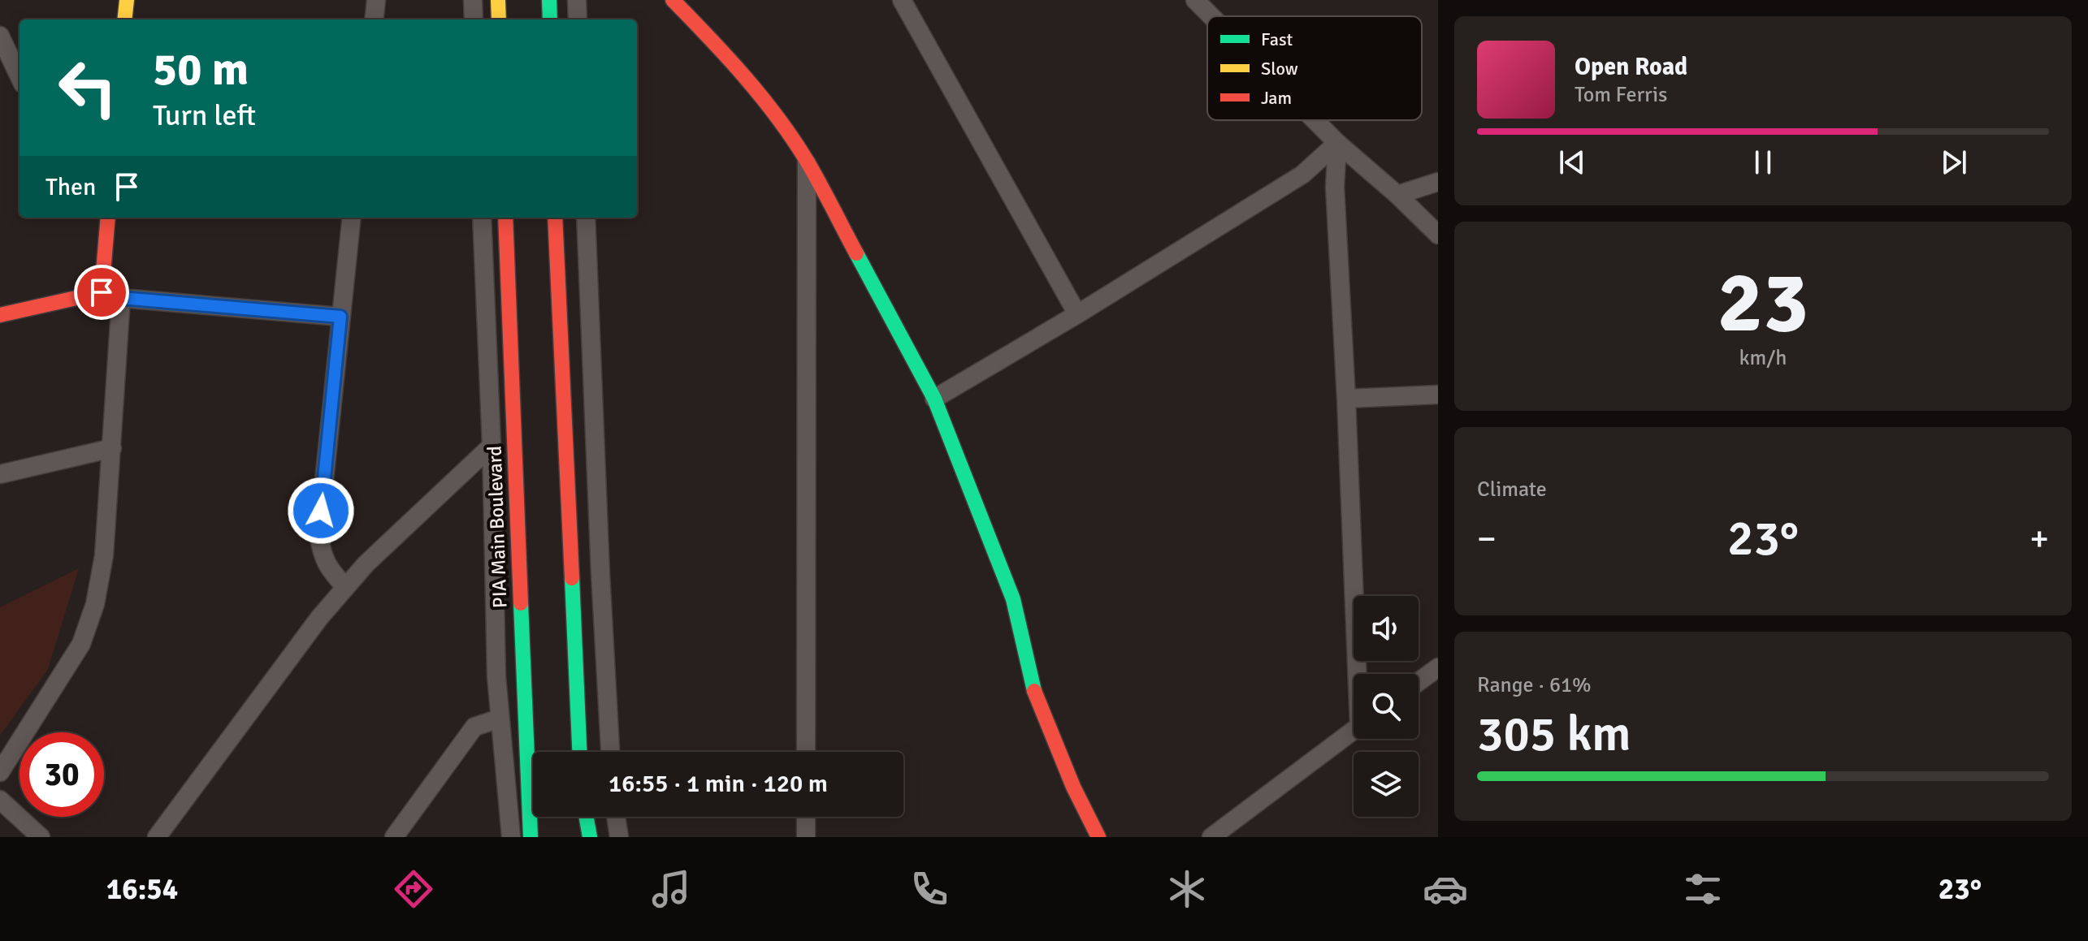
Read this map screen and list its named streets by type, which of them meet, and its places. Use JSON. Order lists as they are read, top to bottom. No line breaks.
{"streets":{"main road":["PIA Main Boulevard"]},"legend":["Fast","Slow","Jam"],"page":{"turn":["50 m","Turn left"],"song":["Open Road","Tom Ferris"],"then":"Then","tile":[["23","km/h"],"Climate",["Range · 61%","305 km"]],"heat":["−","23°","+"],"limit":"30","trip":"16:55 · 1 min · 120 m","tabs":["16:54","23°"]}}
